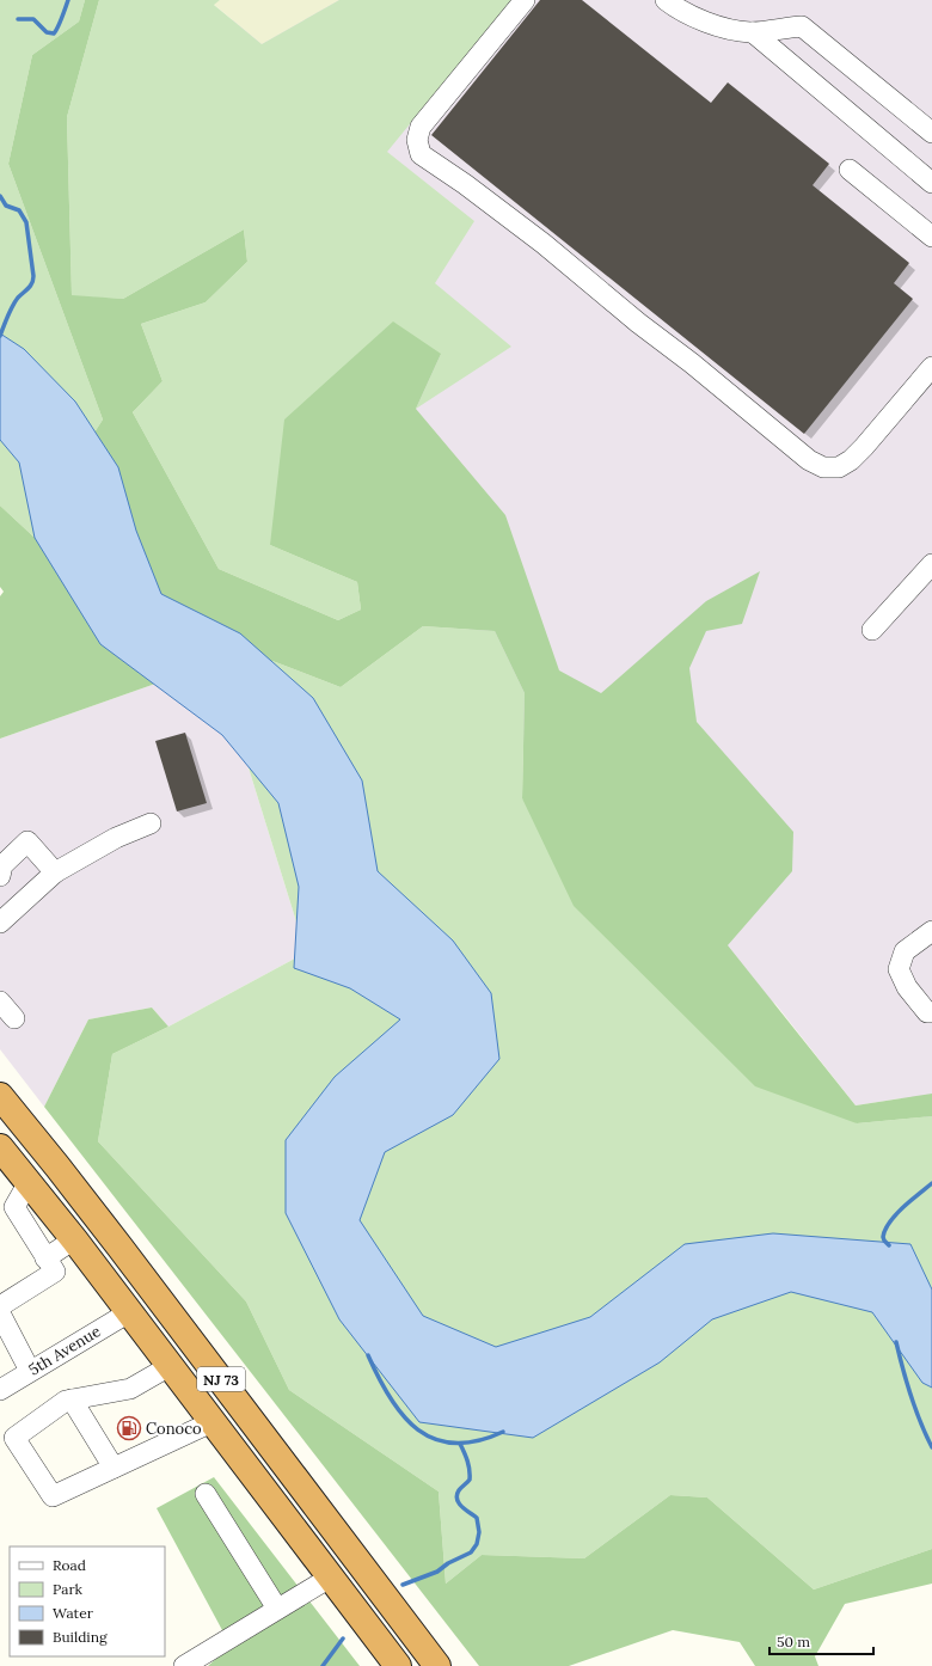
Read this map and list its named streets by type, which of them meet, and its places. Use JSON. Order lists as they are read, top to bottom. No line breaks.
{"streets":{"highway":["NJ 73"],"street":["5th Avenue"]},"crossings":[["5th Avenue","NJ 73"]],"places":{"fuel station":["Conoco"]},"legend":["Road","Park","Water","Building"],"scale_bar":"50 m"}
